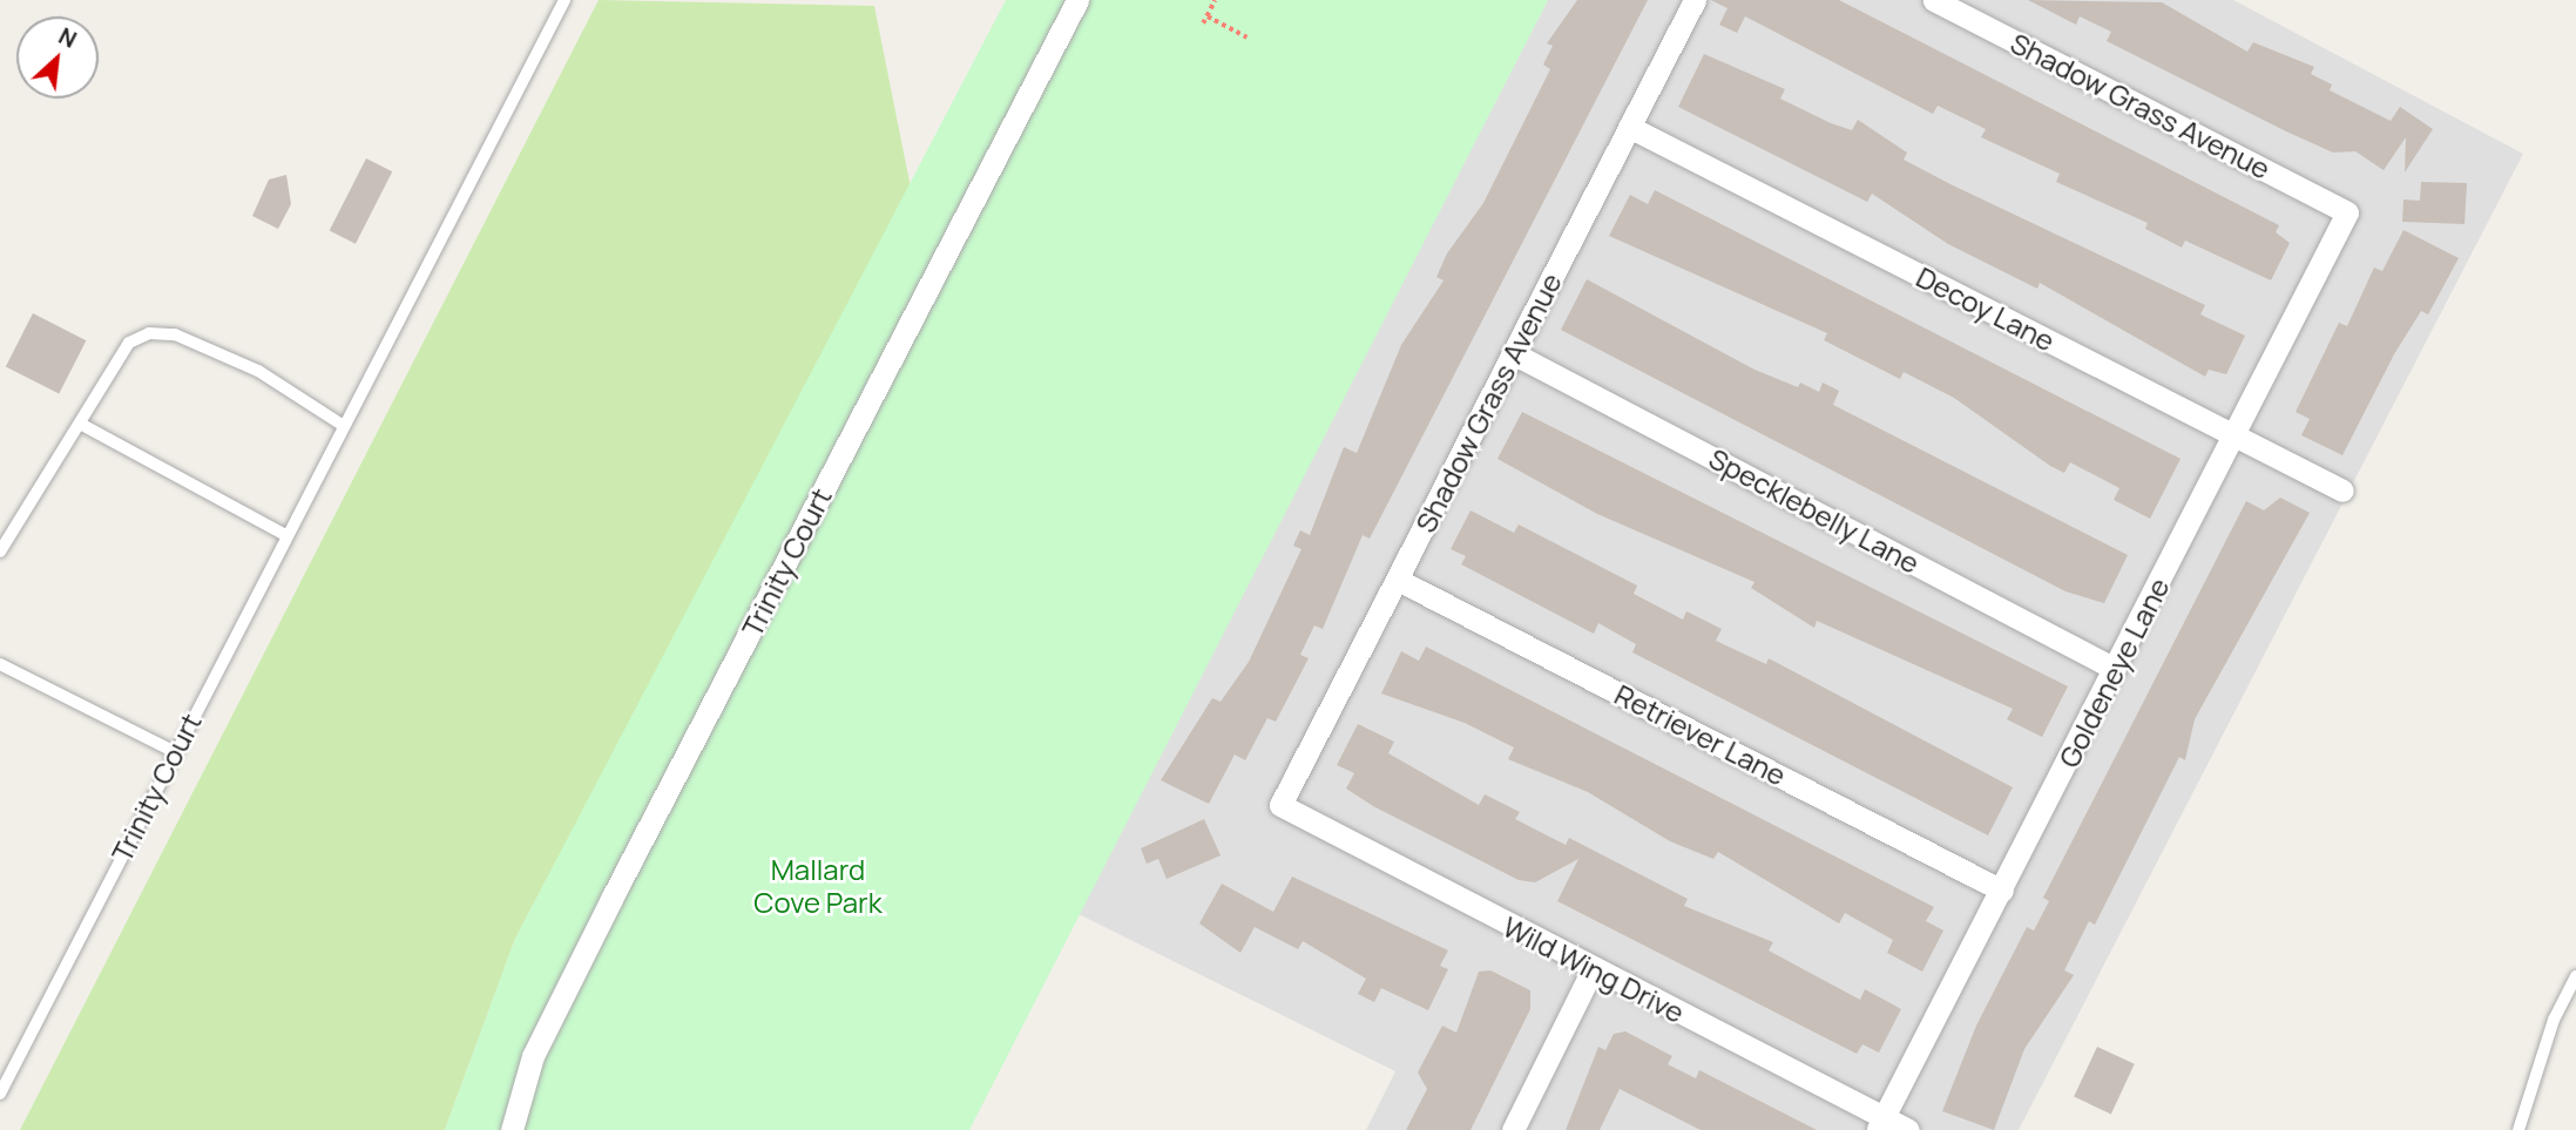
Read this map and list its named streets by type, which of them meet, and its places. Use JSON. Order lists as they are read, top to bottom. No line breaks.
{"streets":{"street":["Shadow Grass Avenue","Decoy Lane","Specklebelly Lane","Trinity Court","Goldeneye Lane","Retriever Lane","Wild Wing Drive"]},"crossings":[["Shadow Grass Avenue","Decoy Lane"],["Shadow Grass Avenue","Specklebelly Lane"],["Shadow Grass Avenue","Goldeneye Lane"],["Shadow Grass Avenue","Retriever Lane"],["Shadow Grass Avenue","Wild Wing Drive"],["Decoy Lane","Goldeneye Lane"],["Specklebelly Lane","Goldeneye Lane"],["Goldeneye Lane","Retriever Lane"],["Goldeneye Lane","Wild Wing Drive"]],"parks":["Mallard Cove Park"],"north":"top right"}
